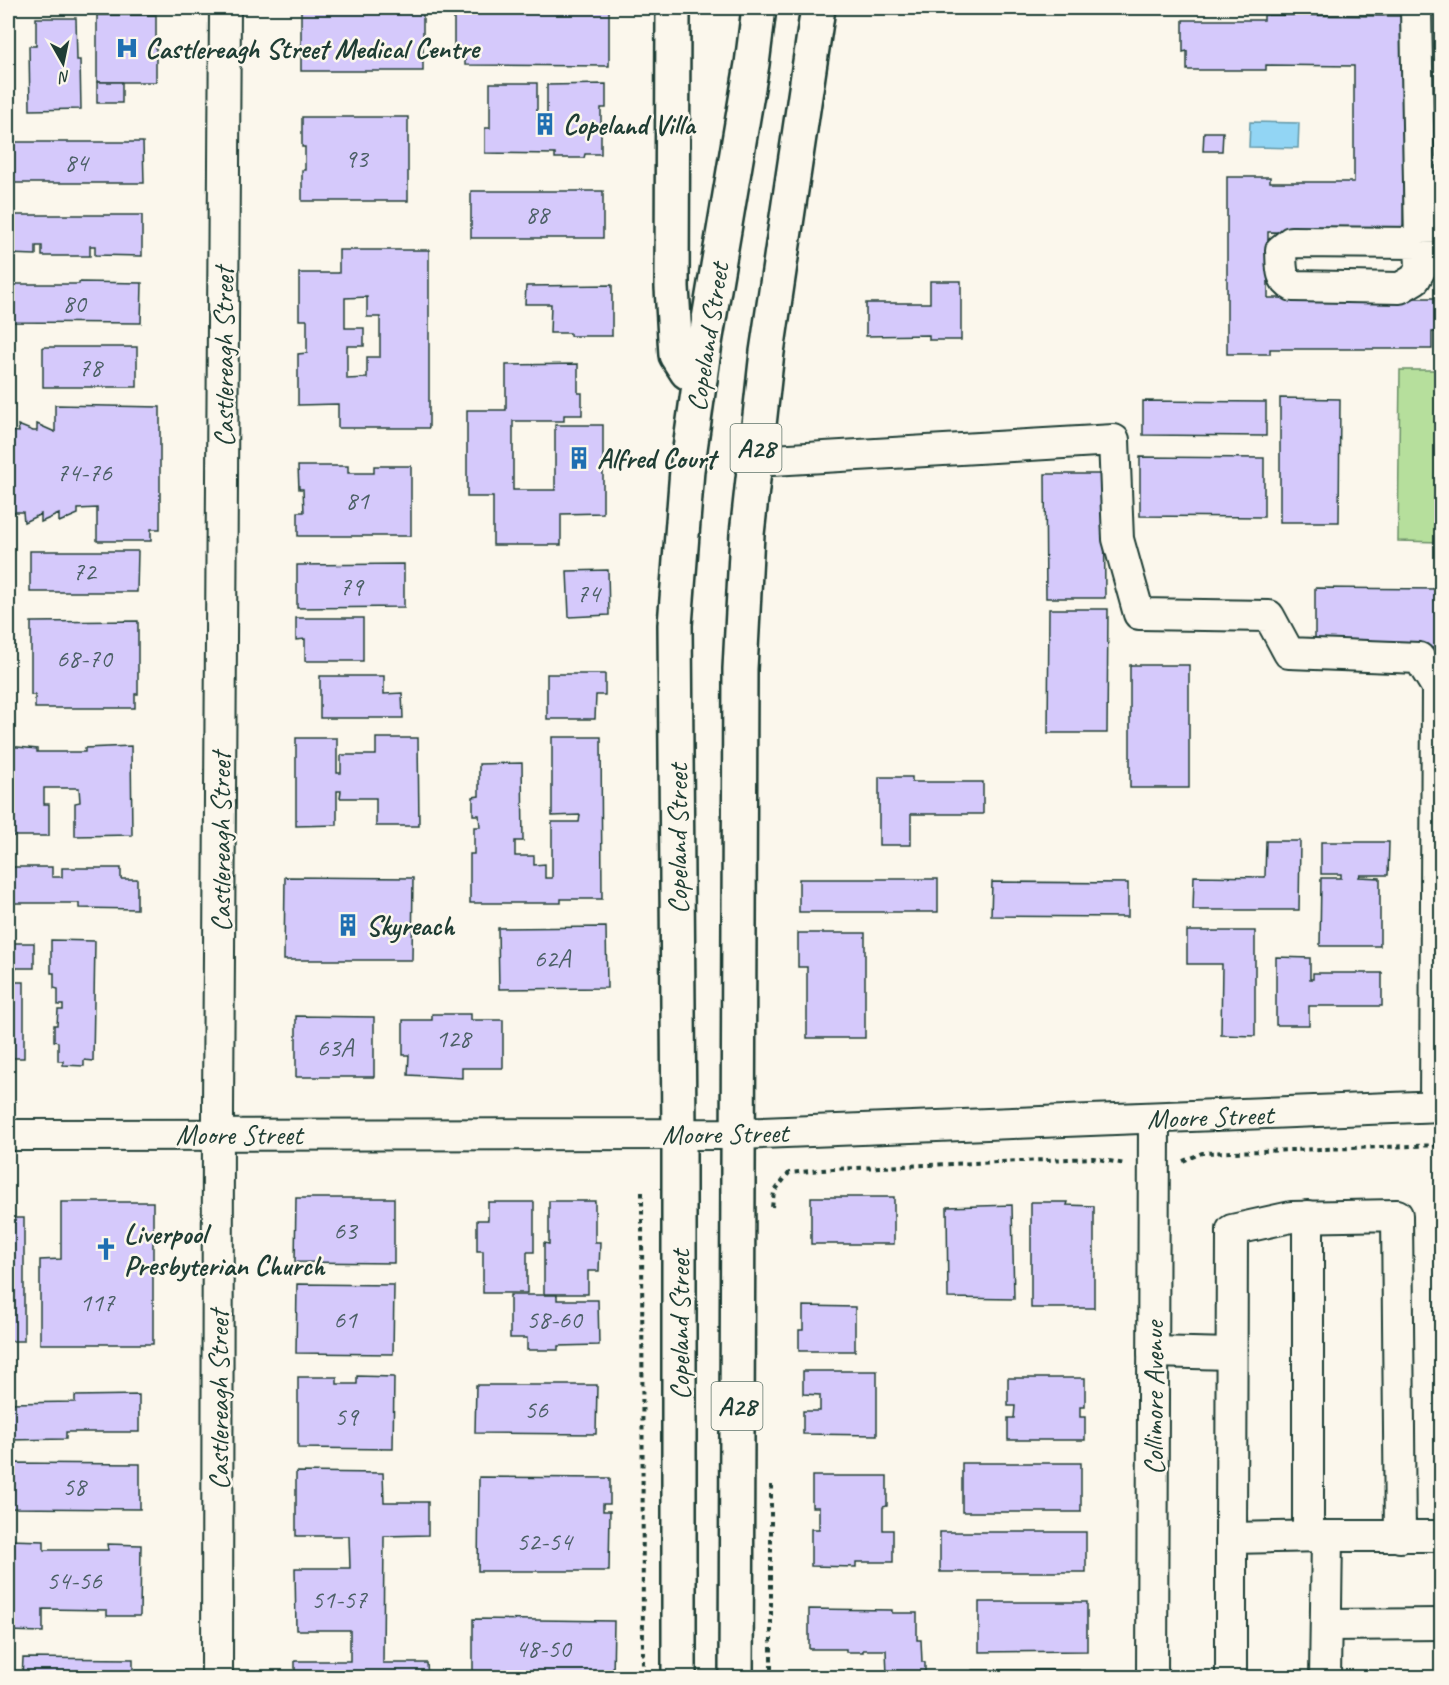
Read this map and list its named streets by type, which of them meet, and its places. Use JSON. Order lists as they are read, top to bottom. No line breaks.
{"streets":{"highway":["Copeland Street","A28"],"street":["Castlereagh Street","Moore Street","Collimore Avenue"]},"crossings":[["Copeland Street","Moore Street"],["Castlereagh Street","Moore Street"],["Moore Street","Collimore Avenue"]],"places":{"hospital":["Castlereagh Street Medical Centre"],"building":["Copeland Villa","Alfred Court","Skyreach"],"church":["Liverpool Presbyterian Church"]},"house_numbers":["93","84","88","80","78","74-76","81","72","79","74","68-70","62A","128","63A","63","117","61","58-60","56","59","58","52-54","54-56","51-57","48-50"],"north":"bottom"}
